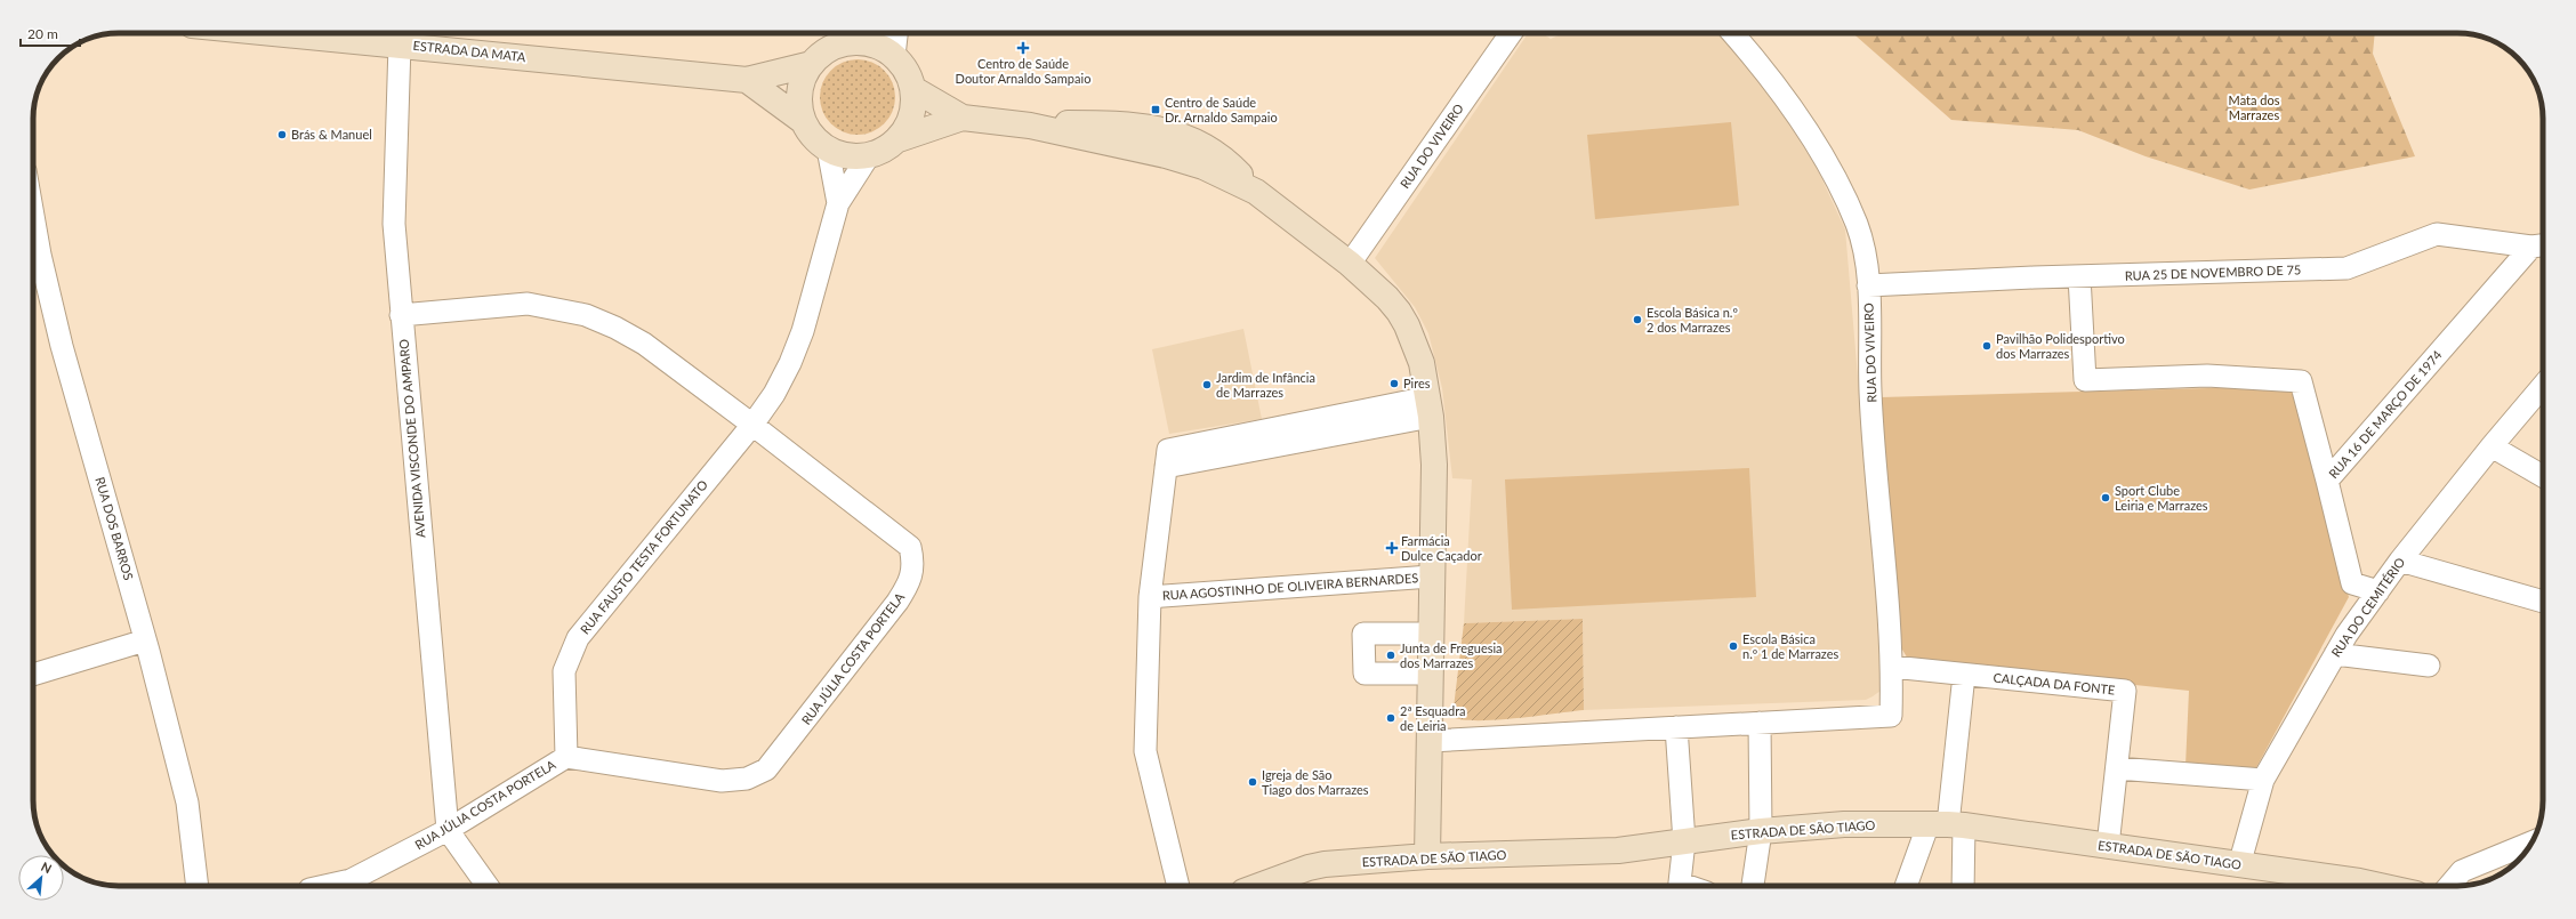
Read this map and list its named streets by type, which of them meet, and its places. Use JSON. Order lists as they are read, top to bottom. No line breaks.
{"streets":{"main road":["ESTRADA DA MATA","ESTRADA DE SÃO TIAGO"],"street":["RUA DO VIVEIRO","RUA 25 DE NOVEMBRO DE 75","RUA 16 DE MARÇO DE 1974","AVENIDA VISCONDE DO AMPARO","RUA DOS BARROS","RUA FAUSTO TESTA FORTUNATO","RUA AGOSTINHO DE OLIVEIRA BERNARDES","RUA DO CEMITÉRIO","RUA JÚLIA COSTA PORTELA","CALÇADA DA FONTE"]},"crossings":[["ESTRADA DA MATA","AVENIDA VISCONDE DO AMPARO"],["RUA DO VIVEIRO","RUA 25 DE NOVEMBRO DE 75"],["RUA 25 DE NOVEMBRO DE 75","RUA 16 DE MARÇO DE 1974"],["RUA 16 DE MARÇO DE 1974","RUA DO CEMITÉRIO"],["AVENIDA VISCONDE DO AMPARO","RUA JÚLIA COSTA PORTELA"],["RUA FAUSTO TESTA FORTUNATO","RUA JÚLIA COSTA PORTELA"],["RUA DO CEMITÉRIO","ESTRADA DE SÃO TIAGO"],["CALÇADA DA FONTE","ESTRADA DE SÃO TIAGO"]],"parks":["Mata dos Marrazes"],"places":{"health":["Centro de Saúde Doutor Arnaldo Sampaio","Farmácia Dulce Caçador"],"transit":["Centro de Saúde Dr. Arnaldo Sampaio"],"other":["Brás & Manuel","Escola Básica n.º 2 dos Marrazes","Pavilhão Polidesportivo dos Marrazes","Pires","Jardim de Infância de Marrazes","Sport Clube Leiria e Marrazes","Escola Básica n.º 1 de Marrazes","Junta de Freguesia dos Marrazes","2ª Esquadra de Leiria","Igreja de São Tiago dos Marrazes"]},"scale_bar":"20 m","north":"top right"}
